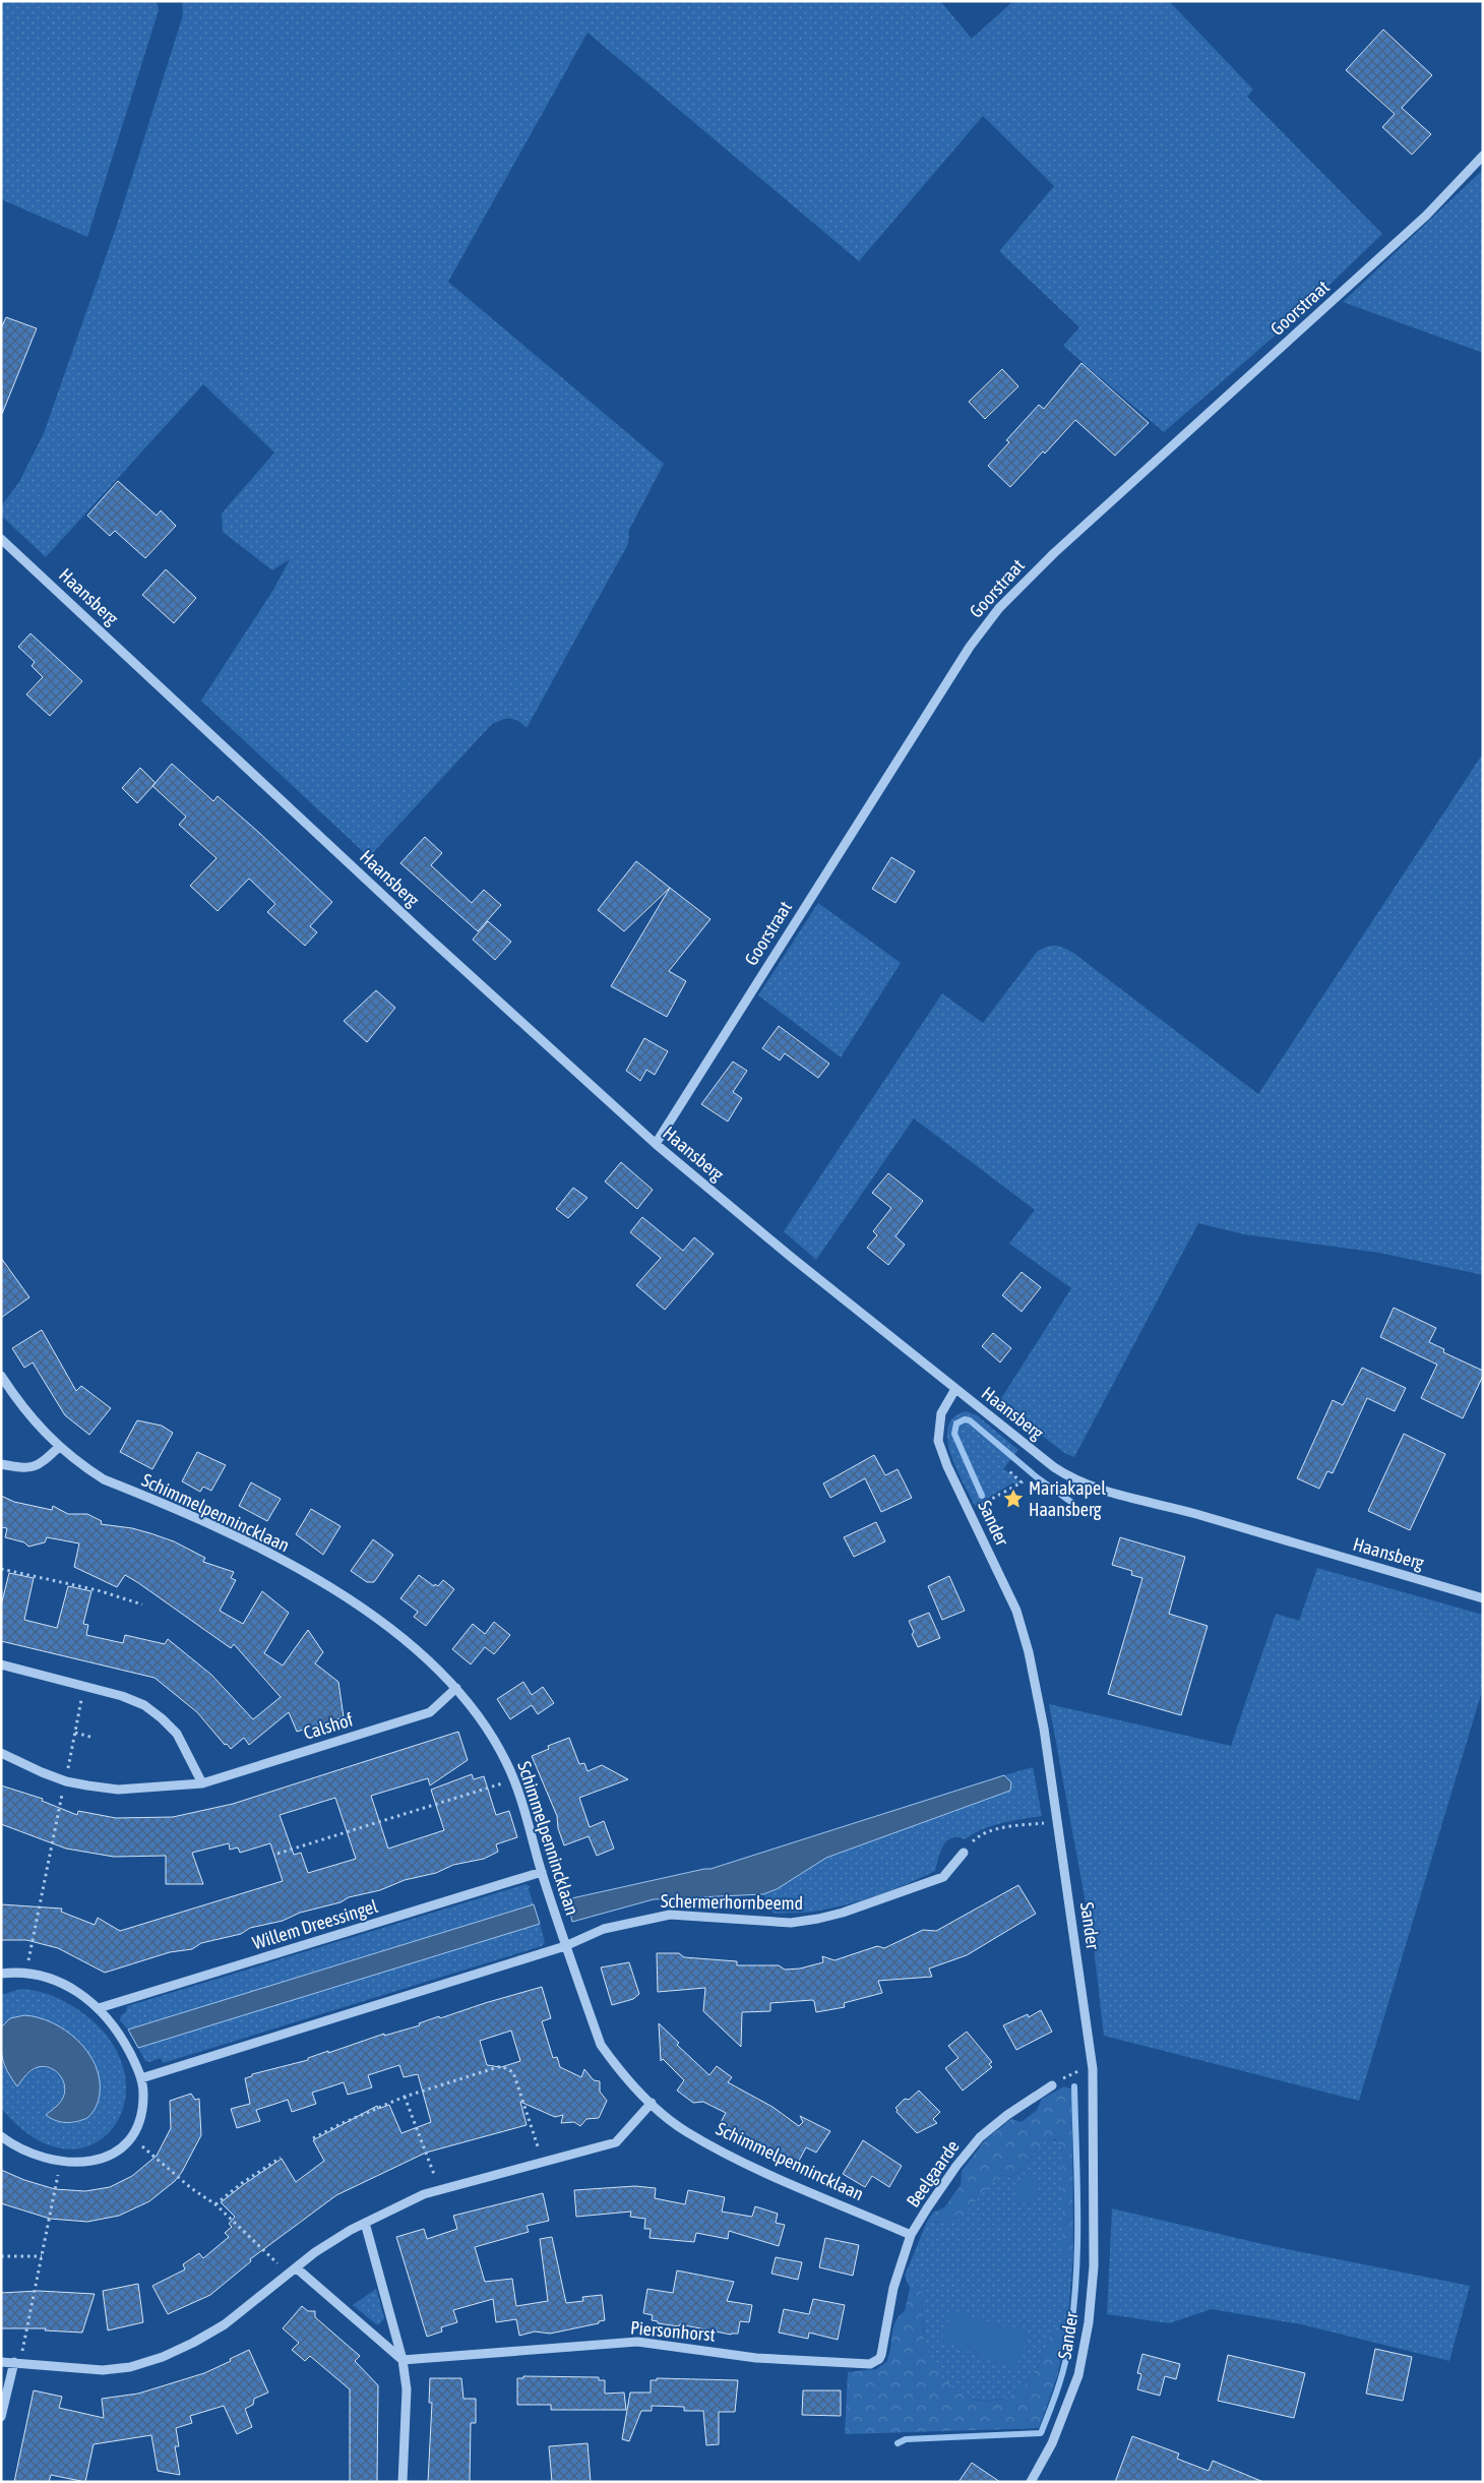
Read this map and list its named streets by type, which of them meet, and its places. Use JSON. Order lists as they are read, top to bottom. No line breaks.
{"streets":{"street":["Goorstraat","Haansberg","Schimmelpennincklaan","Sander","Calshof","Schermerhornbeemd","Willem Dreessingel","Beelgaarde","Piersonhorst"]},"crossings":[["Goorstraat","Haansberg"],["Haansberg","Sander"],["Schimmelpennincklaan","Calshof"],["Schimmelpennincklaan","Schermerhornbeemd"],["Schimmelpennincklaan","Willem Dreessingel"],["Schimmelpennincklaan","Beelgaarde"],["Beelgaarde","Piersonhorst"]],"places":{"place":["Mariakapel Haansberg"]}}
